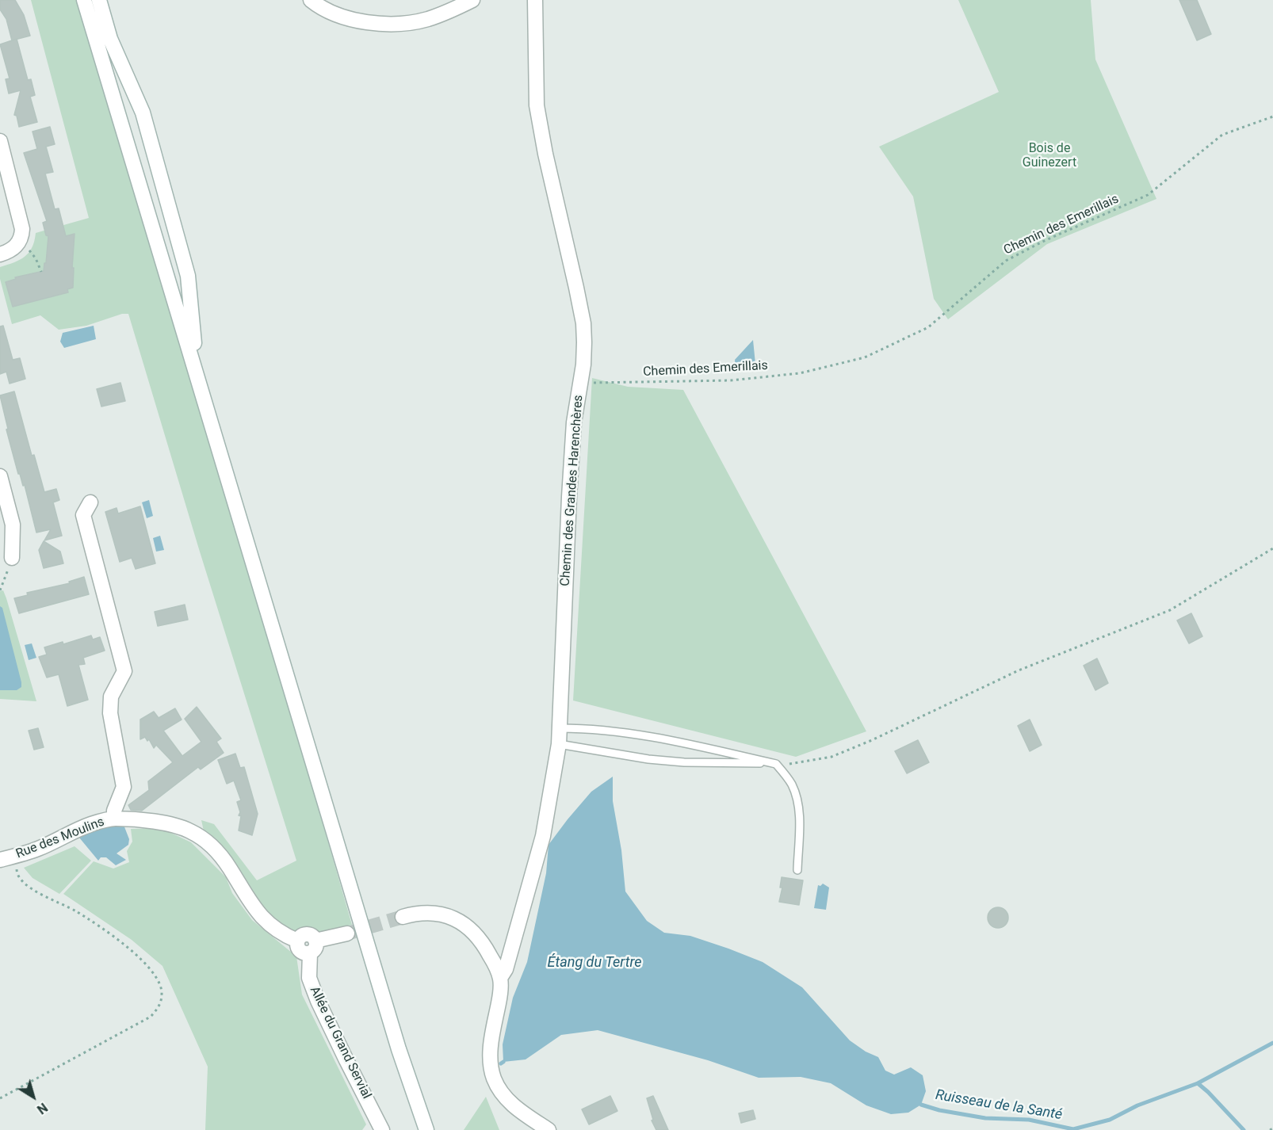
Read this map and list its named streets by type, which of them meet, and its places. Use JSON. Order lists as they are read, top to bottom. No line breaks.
{"streets":{"street":["Chemin des Grandes Harenchères","Rue des Moulins","Allée du Grand Servial"],"path":["Chemin des Emerillais"]},"crossings":[["Chemin des Emerillais","Chemin des Grandes Harenchères"],["Rue des Moulins","Allée du Grand Servial"]],"water":["Étang du Tertre","Ruisseau de la Santé"],"parks":["Bois de Guinezert"],"north":"bottom right"}
